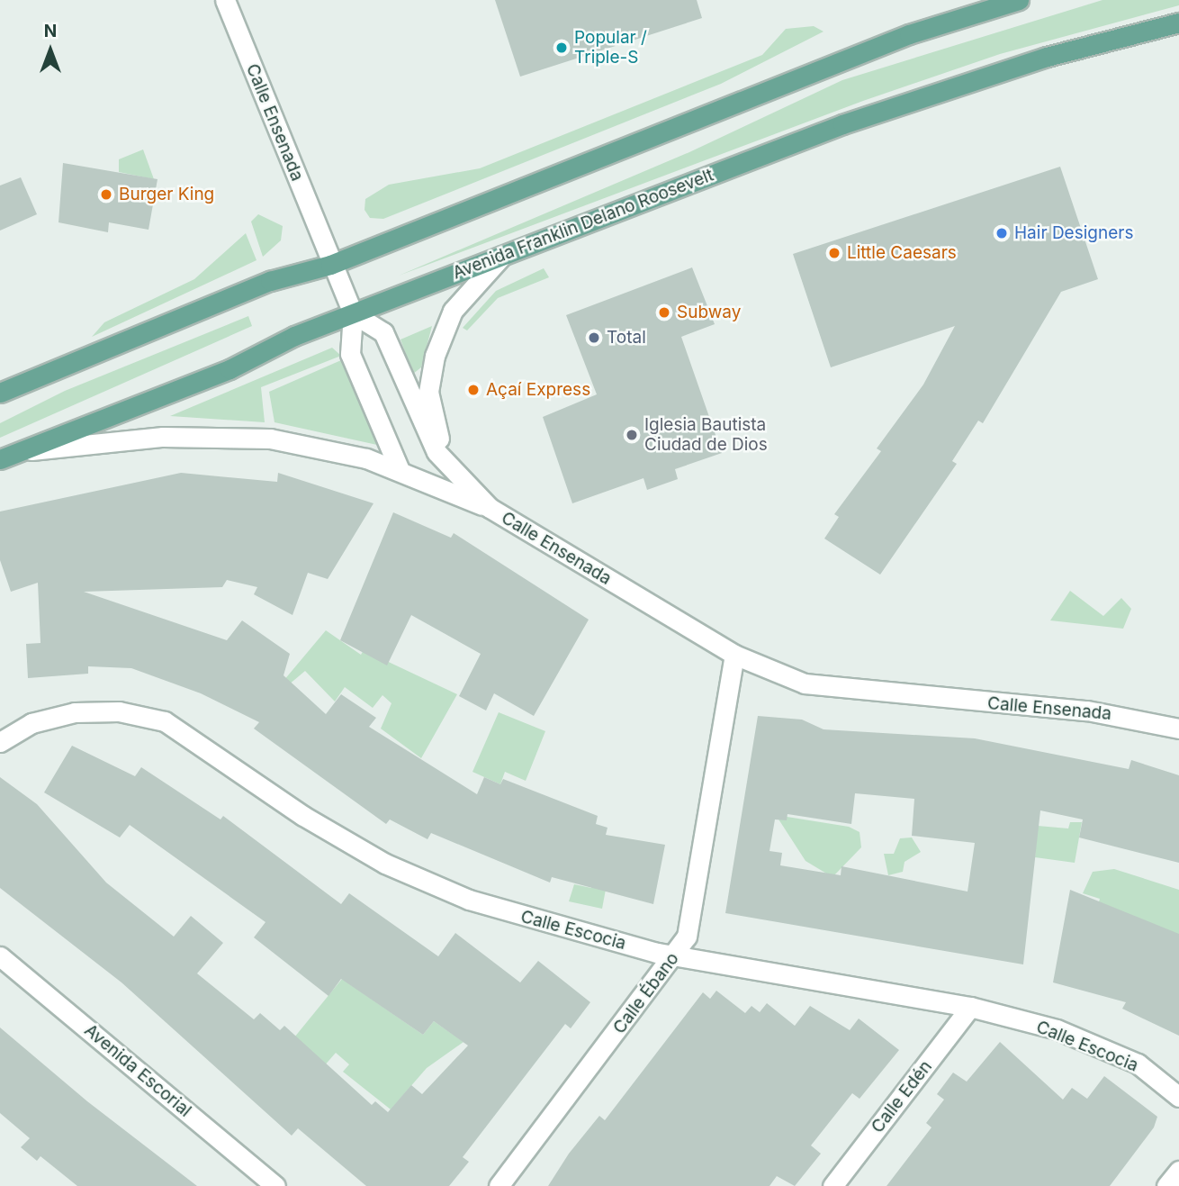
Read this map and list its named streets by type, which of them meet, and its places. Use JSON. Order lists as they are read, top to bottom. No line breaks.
{"streets":{"main road":["Avenida Franklin Delano Roosevelt"],"street":["Calle Ensenada","Calle Escocia","Calle Ébano","Avenida Escorial","Calle Edén"]},"crossings":[["Calle Ensenada","Avenida Franklin Delano Roosevelt"],["Calle Ensenada","Calle Ébano"],["Calle Escocia","Calle Ébano"],["Calle Escocia","Calle Edén"]],"places":["Popular / Triple-S","Burger King","Hair Designers","Little Caesars","Subway","Total","Açaí Express","Iglesia Bautista Ciudad de Dios"],"north":"top"}
